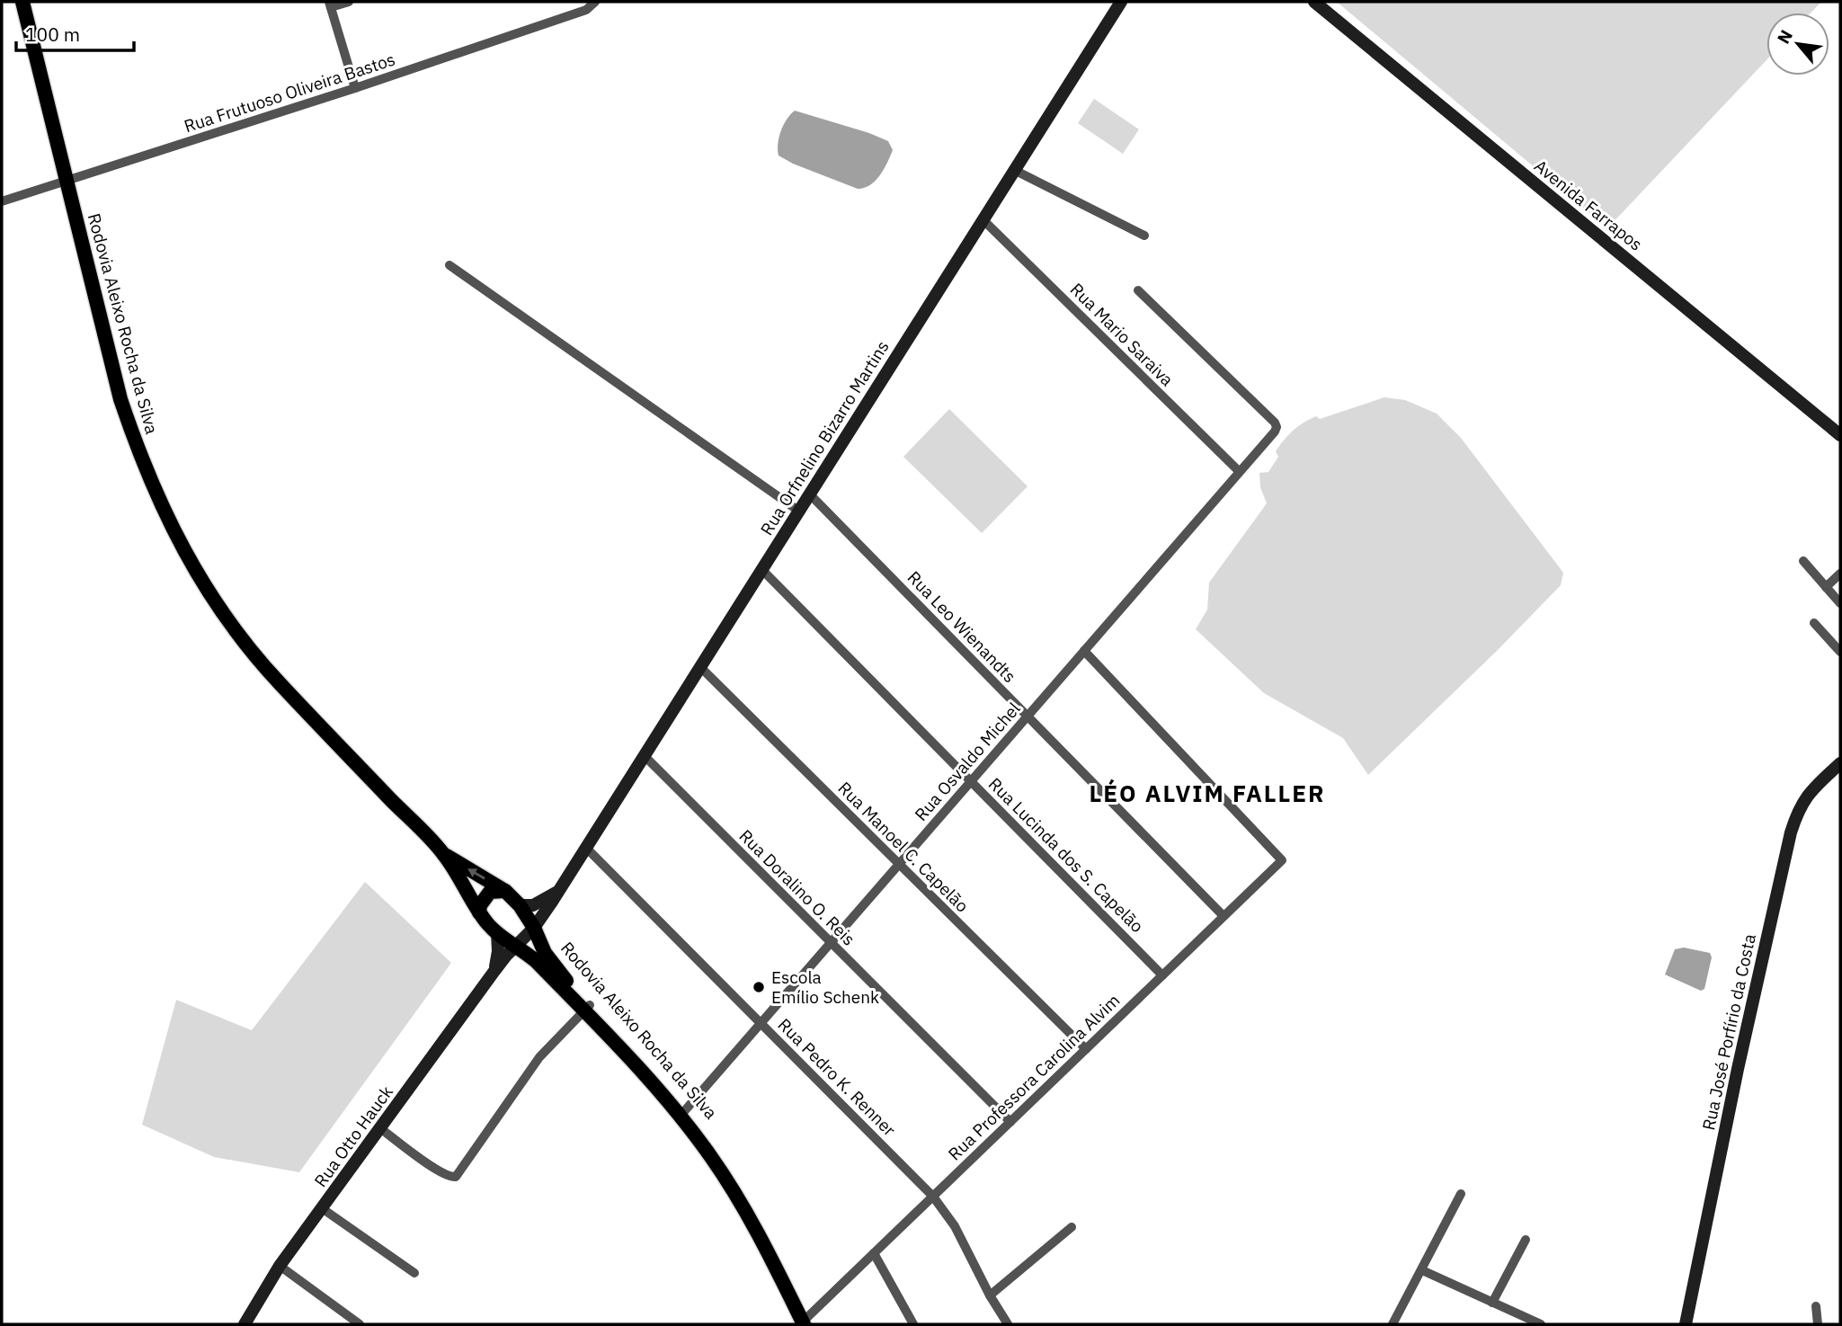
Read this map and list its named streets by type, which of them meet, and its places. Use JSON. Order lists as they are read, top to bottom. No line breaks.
{"streets":{"main road":["Rodovia Aleixo Rocha da Silva"],"street":["Rua Frutuoso Oliveira Bastos","Avenida Farrapos","Rua Mario Saraiva","Rua Orfnelino Bizarro Martins","Rua Leo Wienandts","Rua Osvaldo Michel","Rua Manoel C. Capelão","Rua Lucinda dos S. Capelão","Rua Doralino O. Reis","Rua José Porfírio da Costa","Rua Pedro K. Renner","Rua Professora Carolina Alvim","Rua Otto Hauck"]},"crossings":[["Rua Frutuoso Oliveira Bastos","Rodovia Aleixo Rocha da Silva"],["Rodovia Aleixo Rocha da Silva","Rua Orfnelino Bizarro Martins"],["Rodovia Aleixo Rocha da Silva","Rua Osvaldo Michel"],["Rodovia Aleixo Rocha da Silva","Rua Professora Carolina Alvim"],["Rua Mario Saraiva","Rua Orfnelino Bizarro Martins"],["Rua Mario Saraiva","Rua Osvaldo Michel"],["Rua Orfnelino Bizarro Martins","Rua Leo Wienandts"],["Rua Orfnelino Bizarro Martins","Rua Manoel C. Capelão"],["Rua Orfnelino Bizarro Martins","Rua Lucinda dos S. Capelão"],["Rua Orfnelino Bizarro Martins","Rua Doralino O. Reis"],["Rua Orfnelino Bizarro Martins","Rua Pedro K. Renner"],["Rua Orfnelino Bizarro Martins","Rua Otto Hauck"],["Rua Leo Wienandts","Rua Osvaldo Michel"],["Rua Leo Wienandts","Rua Professora Carolina Alvim"],["Rua Osvaldo Michel","Rua Manoel C. Capelão"],["Rua Osvaldo Michel","Rua Lucinda dos S. Capelão"],["Rua Osvaldo Michel","Rua Doralino O. Reis"],["Rua Osvaldo Michel","Rua Pedro K. Renner"],["Rua Osvaldo Michel","Rua Professora Carolina Alvim"],["Rua Manoel C. Capelão","Rua Professora Carolina Alvim"],["Rua Lucinda dos S. Capelão","Rua Professora Carolina Alvim"],["Rua Doralino O. Reis","Rua Professora Carolina Alvim"],["Rua Pedro K. Renner","Rua Professora Carolina Alvim"]],"districts":["LÉO ALVIM FALLER"],"places":["Escola Emílio Schenk"],"scale_bar":"100 m","north":"top left"}
